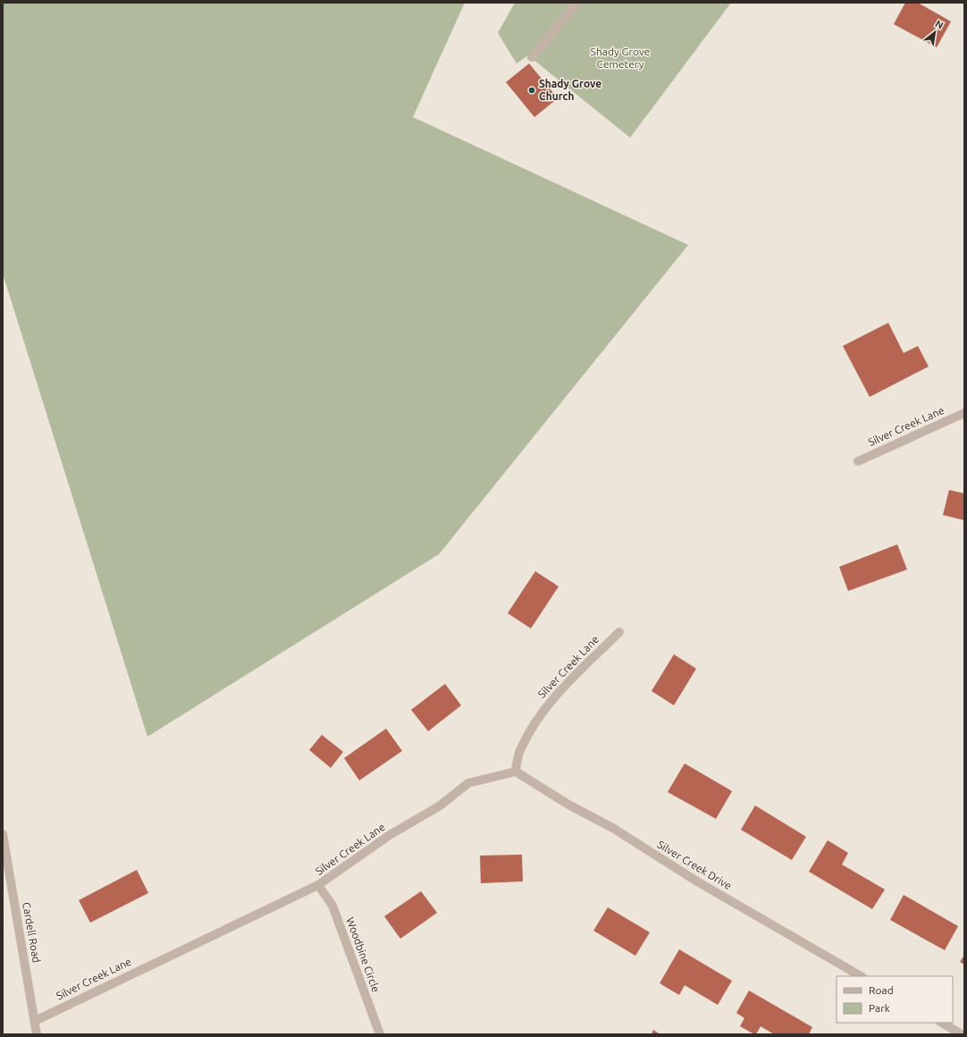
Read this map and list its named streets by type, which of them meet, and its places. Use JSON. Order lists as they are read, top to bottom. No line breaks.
{"streets":{"street":["Silver Creek Lane","Silver Creek Drive","Cardell Road","Woodbine Circle"]},"crossings":[["Silver Creek Lane","Silver Creek Drive"],["Silver Creek Lane","Cardell Road"],["Silver Creek Lane","Woodbine Circle"]],"parks":["Shady Grove Cemetery"],"places":["Shady Grove Church"],"legend":["Road","Park"],"north":"top right"}
